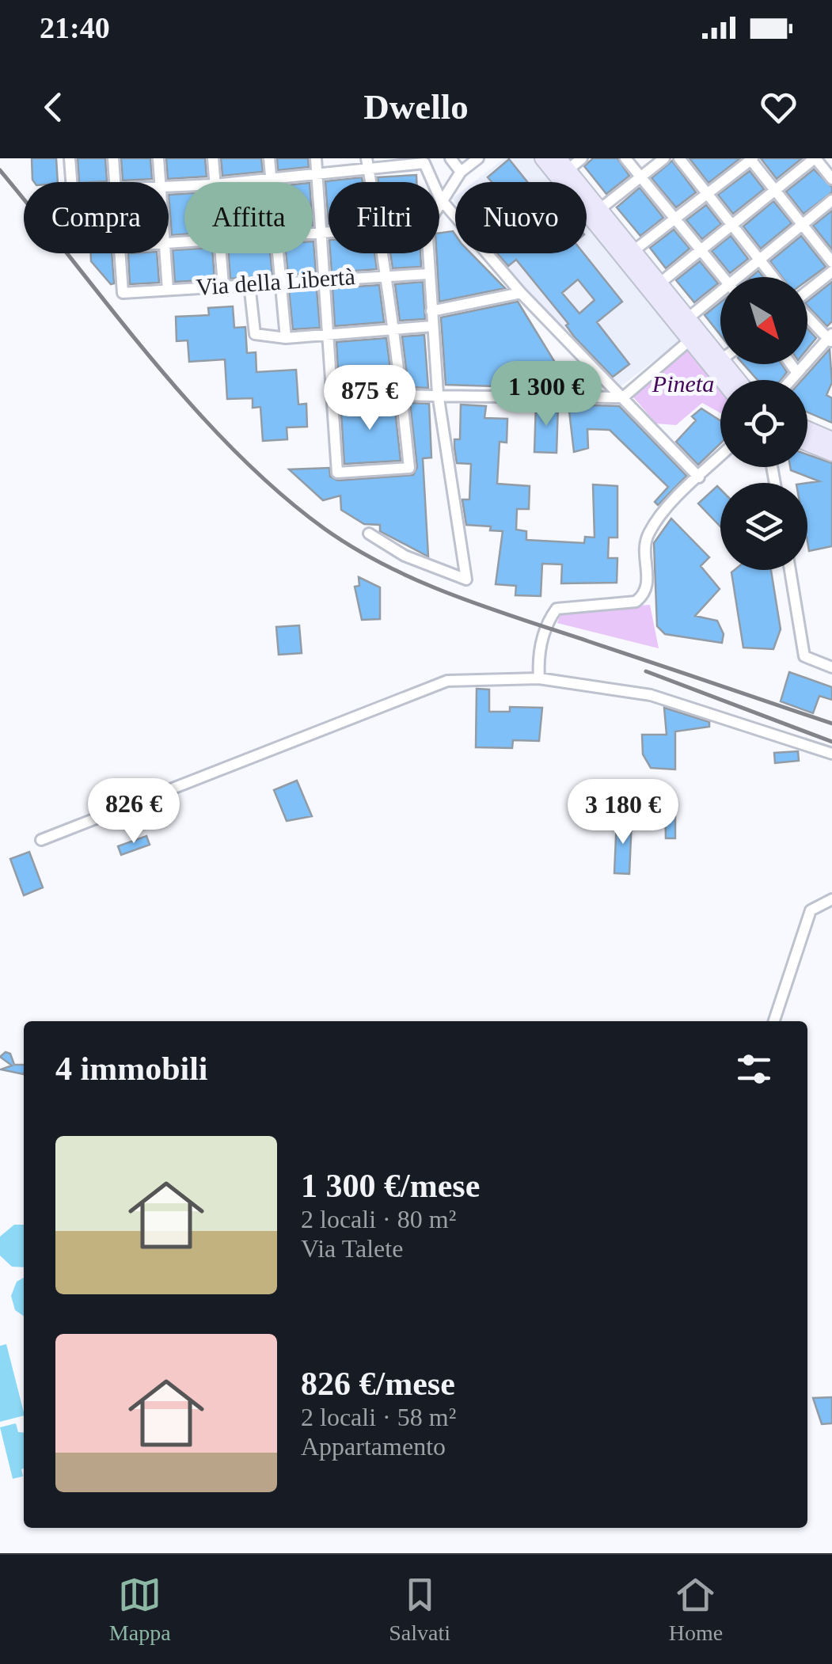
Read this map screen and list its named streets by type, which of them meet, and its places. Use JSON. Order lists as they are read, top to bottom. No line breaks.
{"streets":{"street":["Via della Libertà"]},"parks":["Pineta"],"north":"bottom right","page":{"status":"21:40","header":"Dwello","chip":["Compra","Affitta","Filtri","Nuovo"],"price":["1 300 €","875 €","826 €","3 180 €"],"heading":"4 immobili","list":[{"name":"1 300 €/mese","note":"2 locali · 80 m² · Via Talete"},{"name":"826 €/mese","note":"2 locali · 58 m² · Appartamento"}],"tabs":["Mappa","Salvati","Home"]}}
